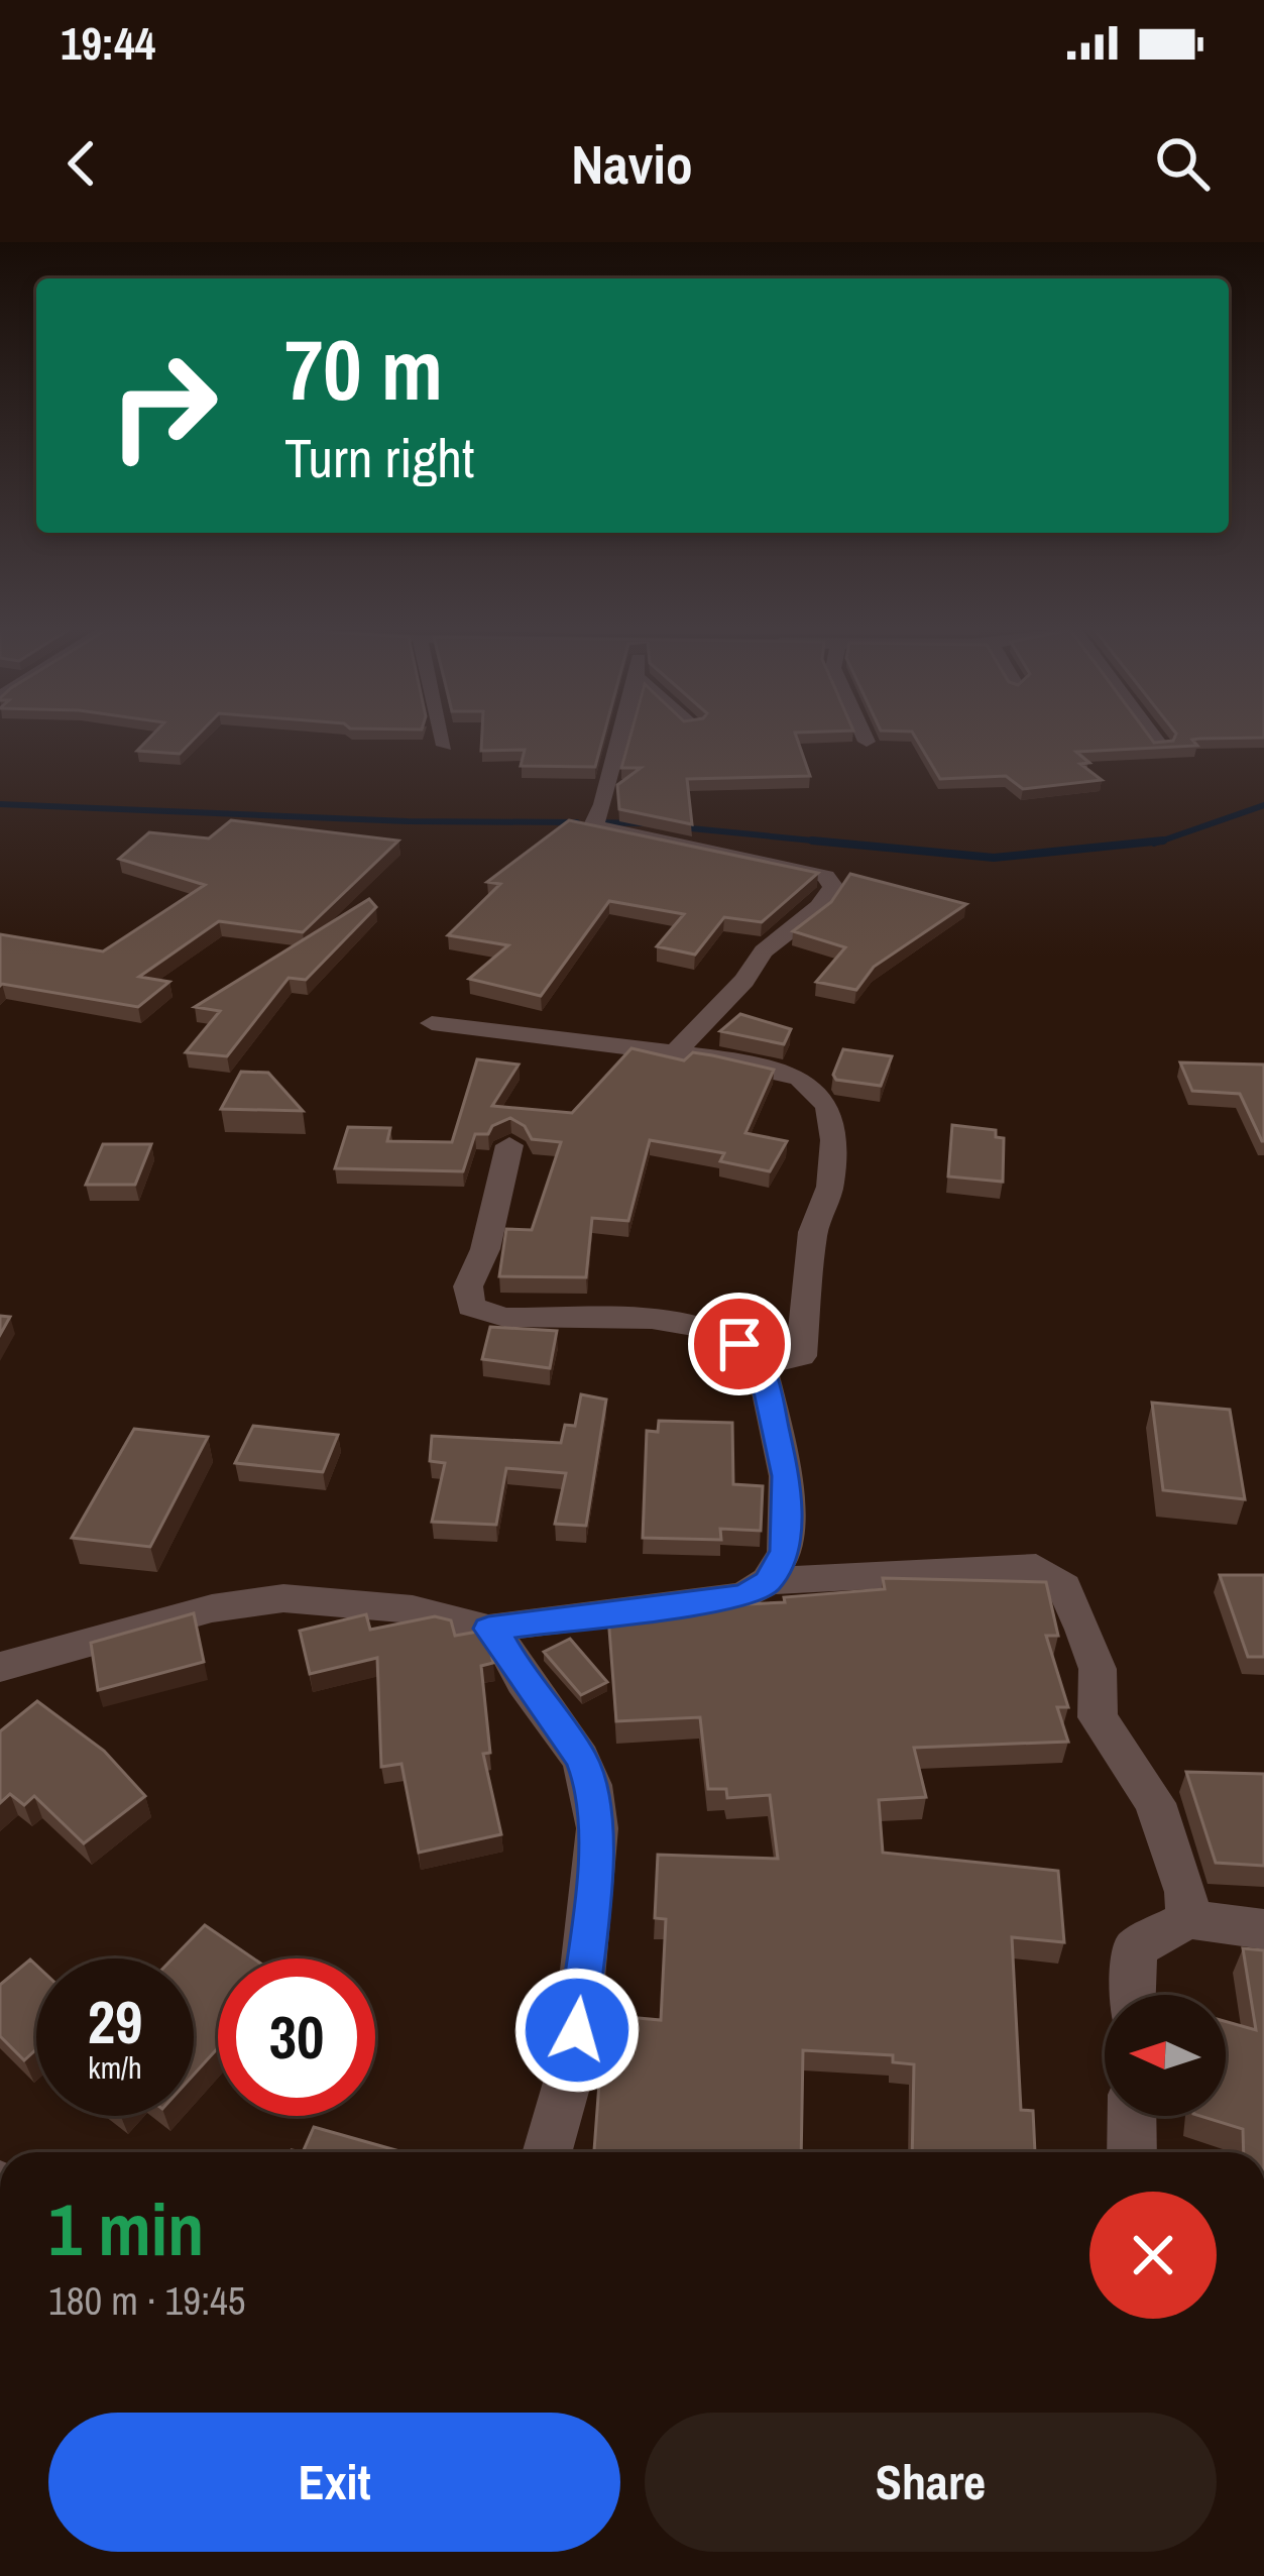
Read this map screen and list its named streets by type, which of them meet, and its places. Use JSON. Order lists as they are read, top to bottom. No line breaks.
{"north":"left","page":{"status":"19:44","header":"Navio","turn":["70 m","Turn right"],"speed":"29 km/h","limit":"30","heading":["1 min","180 m · 19:45"],"buttons":["Exit","Share"]}}
